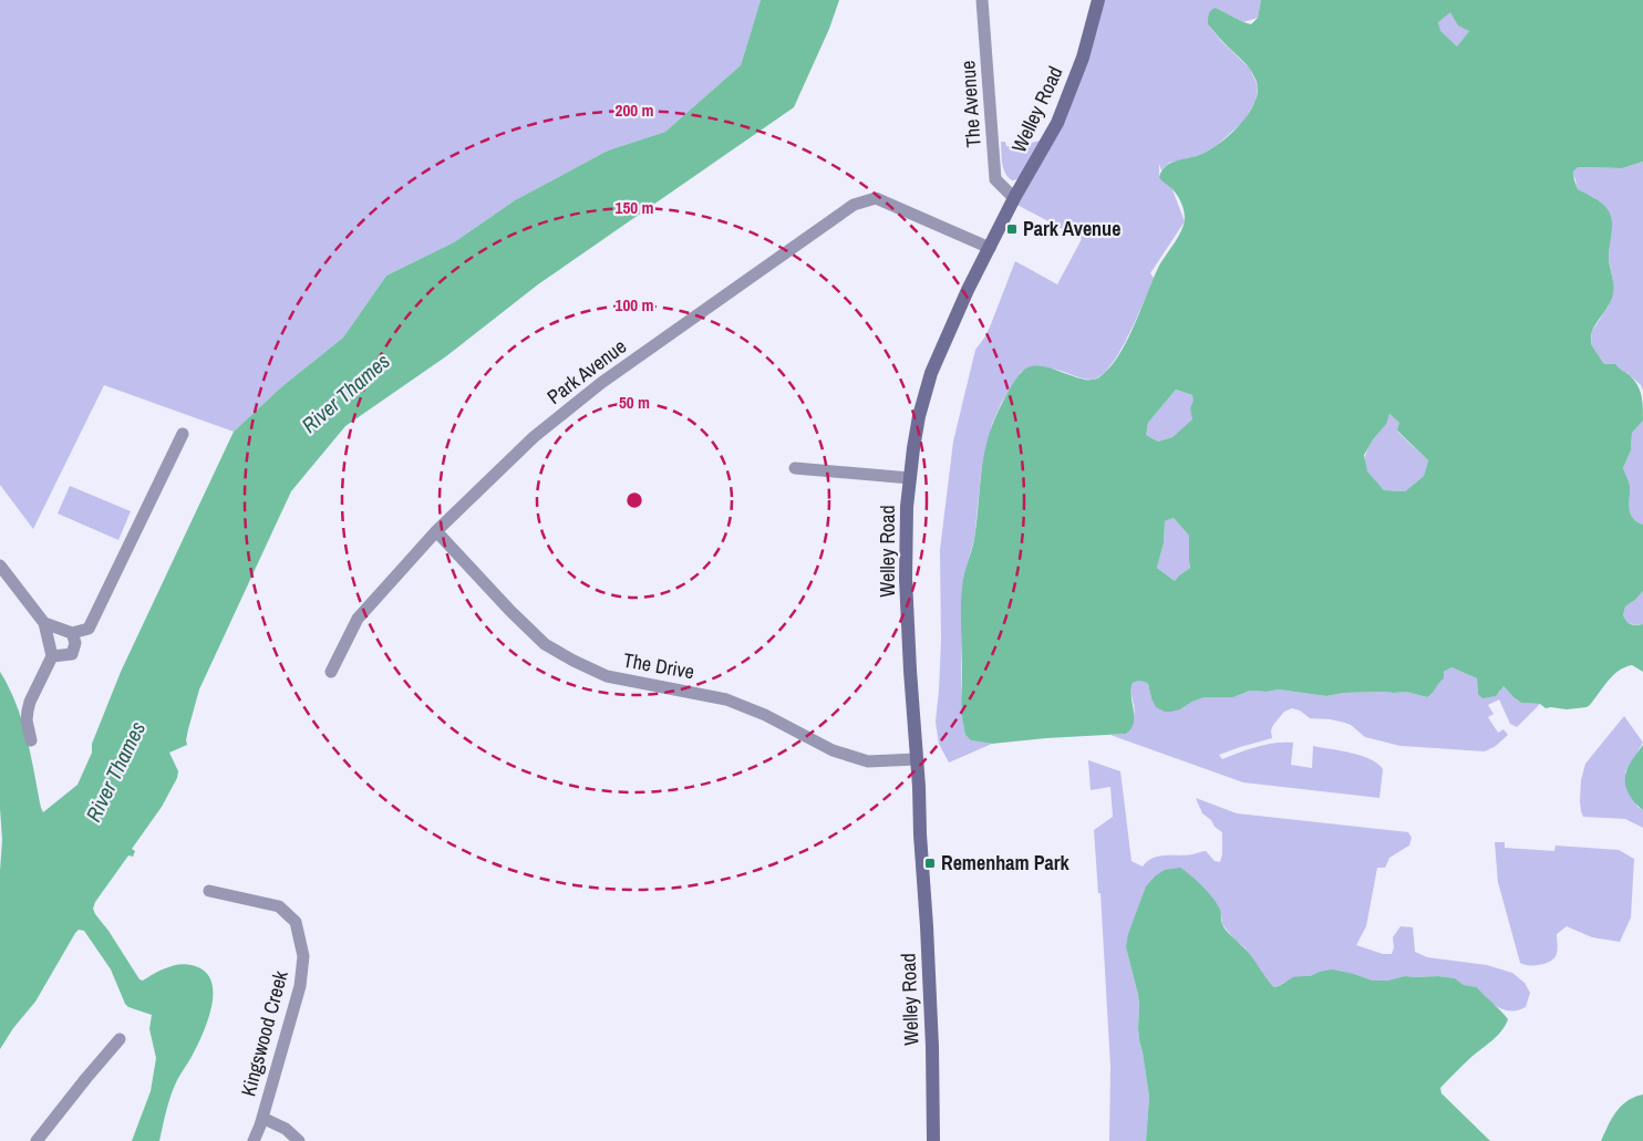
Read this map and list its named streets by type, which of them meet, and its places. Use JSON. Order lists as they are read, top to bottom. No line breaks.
{"streets":{"main road":["Welley Road"],"street":["The Avenue","Park Avenue","The Drive","Kingswood Creek"]},"crossings":[["The Avenue","Welley Road"],["Welley Road","Park Avenue"],["Welley Road","The Drive"],["Park Avenue","The Drive"]],"water":["River Thames"],"places":{"transit":["Park Avenue","Remenham Park"]},"rings":["200 m","150 m","100 m","50 m"]}
